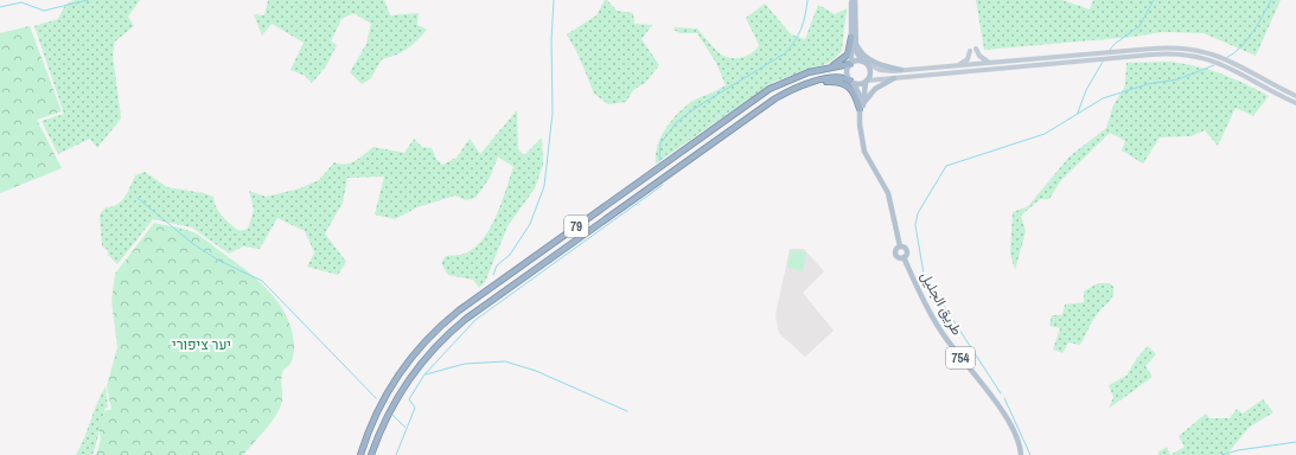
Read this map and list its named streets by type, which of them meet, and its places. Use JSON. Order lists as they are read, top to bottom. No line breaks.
{"streets":{"highway":["79"],"main road":["طريق الجليل","754"]},"parks":["יער ציפורי"]}
